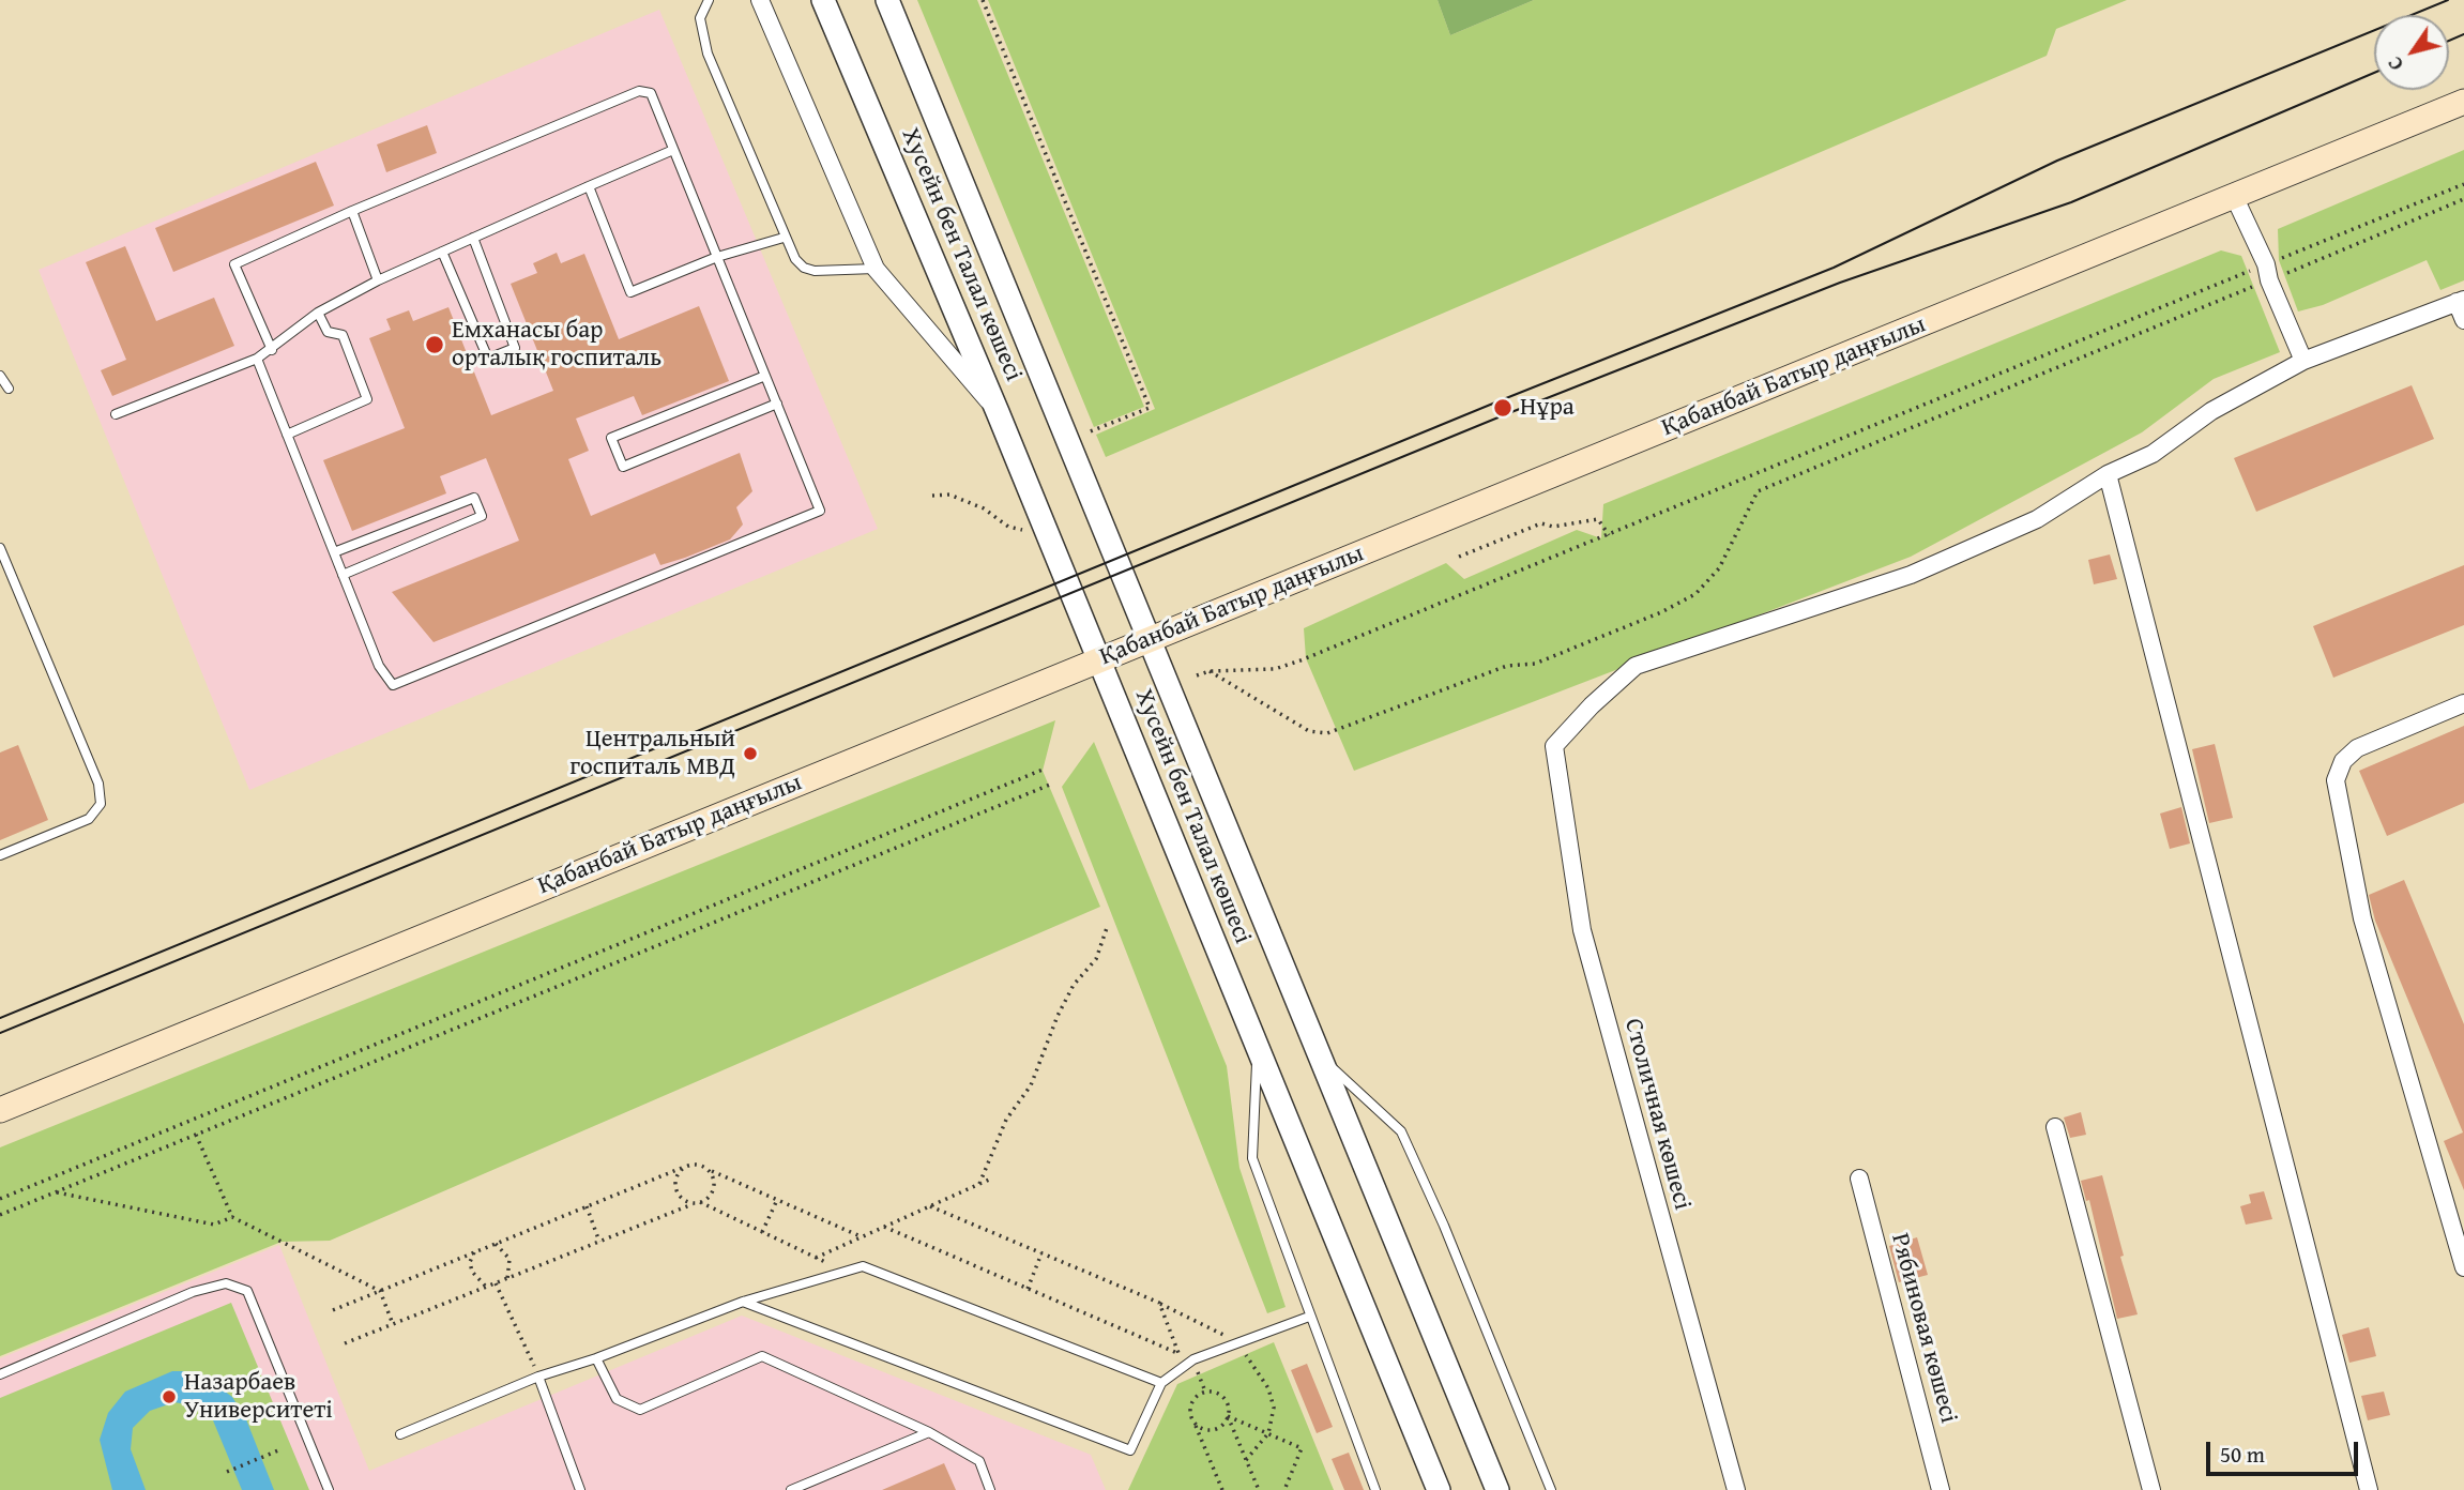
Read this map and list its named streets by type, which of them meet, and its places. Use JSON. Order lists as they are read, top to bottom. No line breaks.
{"streets":{"main road":["Қабанбай Батыр даңғылы"],"street":["Хусейн бен Талал көшесі","Столичная көшесі","Рябиновая көшесі"]},"crossings":[["Хусейн бен Талал көшесі","Қабанбай Батыр даңғылы"]],"places":["Емханасы бар орталық госпиталь","Нұра","Центральный госпиталь МВД","Назарбаев Университеті"],"scale_bar":"50 m","north":"bottom left"}
